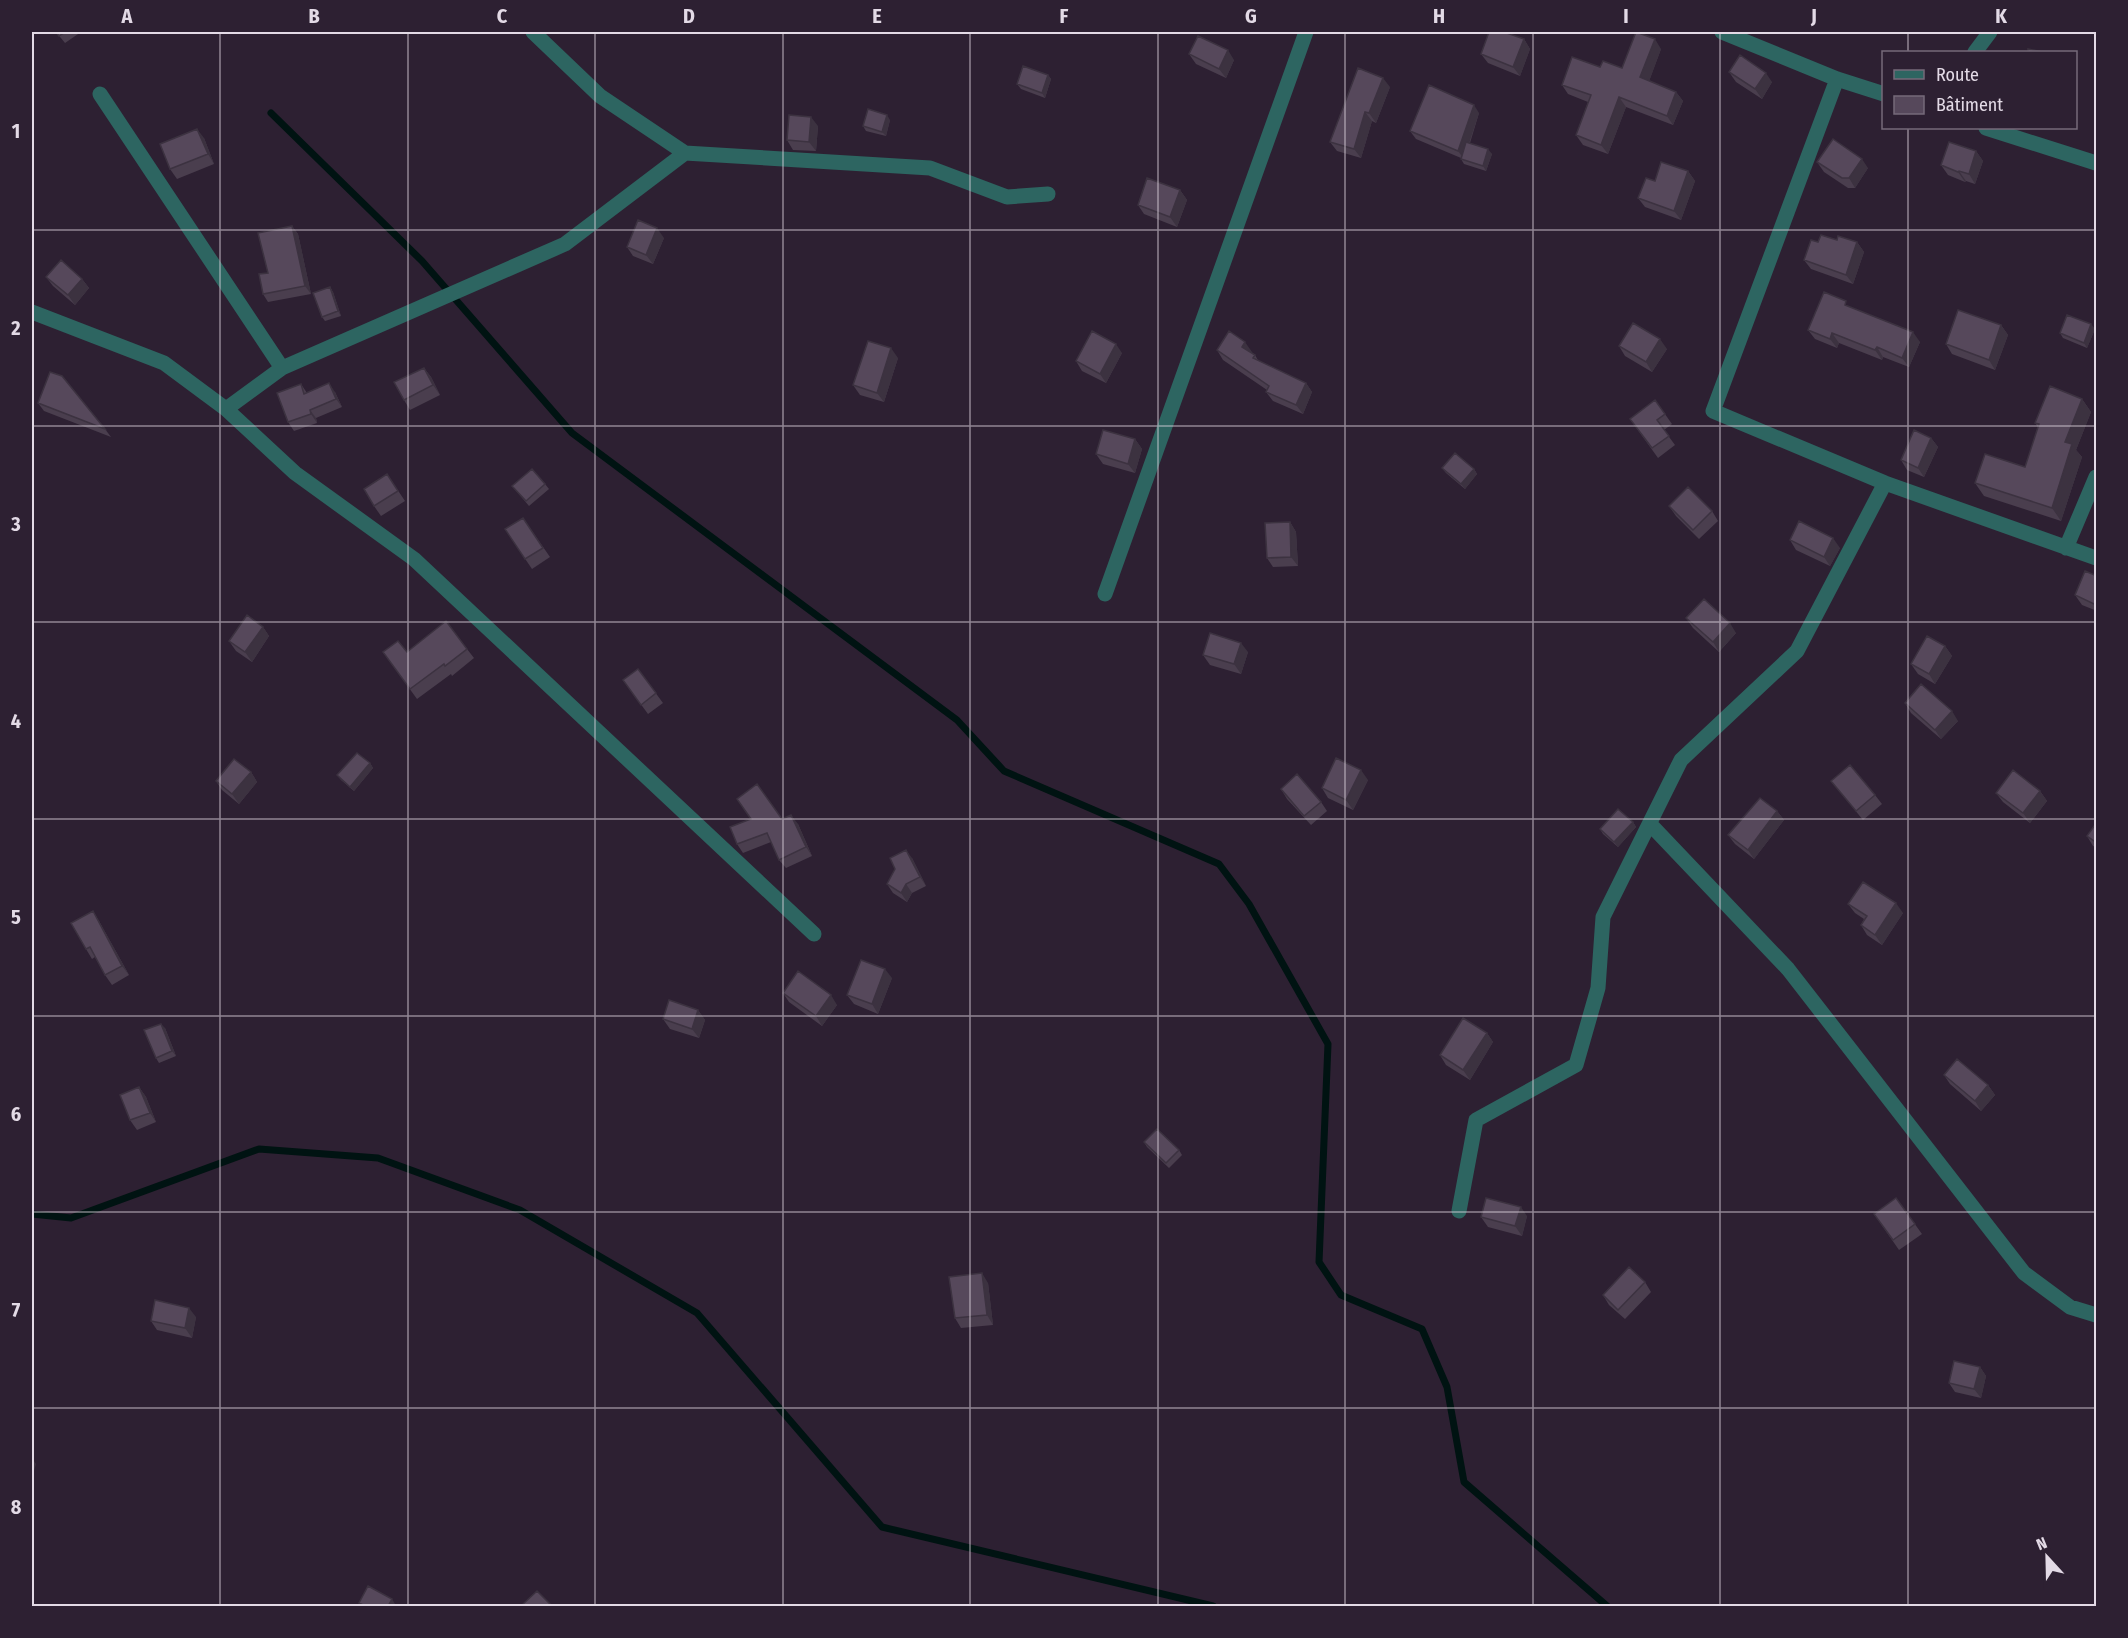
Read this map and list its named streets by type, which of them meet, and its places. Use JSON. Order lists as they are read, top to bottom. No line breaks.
{"legend":["Route","Bâtiment"],"north":"top","grid":{"columns":["A","B","C","D","E","F","G","H","I","J","K"],"rows":["1","2","3","4","5","6","7","8"]}}
